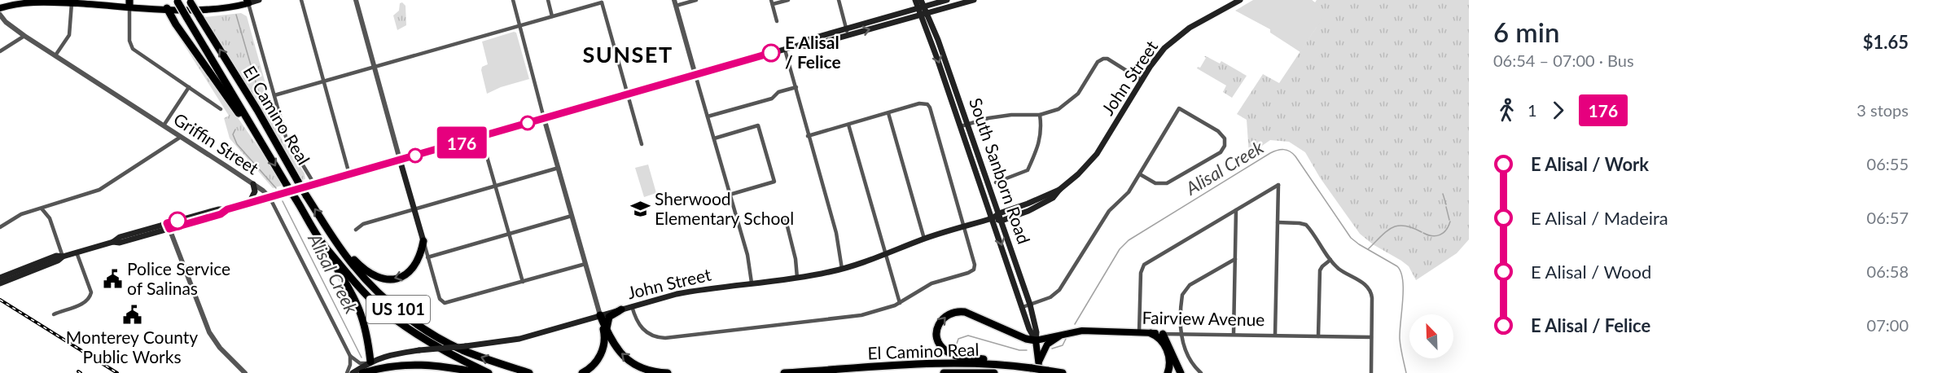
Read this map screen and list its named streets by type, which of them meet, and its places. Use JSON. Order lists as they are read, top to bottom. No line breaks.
{"streets":{"highway":["El Camino Real","South Sanborn Road","US 101","Fairview Avenue"],"main road":["John Street"],"street":["Griffin Street"]},"crossings":[["John Street","South Sanborn Road"],["El Camino Real","South Sanborn Road"],["South Sanborn Road","Fairview Avenue"]],"districts":["SUNSET"],"water":["Alisal Creek"],"places":{"other":["E Alisal / Felice"],"school or university":["Sherwood Elementary School"],"public building":["Police Service of Salinas","Monterey County Public Works"]},"lines":["bus line 176"],"north":"top left","page":{"on_map":"176","heading":["6 min","06:54 – 07:00 · Bus","$1.65"],"legs":["1","176","3 stops"],"list":[{"name":"E Alisal / Work","value":"06:55"},{"name":"E Alisal / Madeira","value":"06:57"},{"name":"E Alisal / Wood","value":"06:58"},{"name":"E Alisal / Felice","value":"07:00"}]}}
